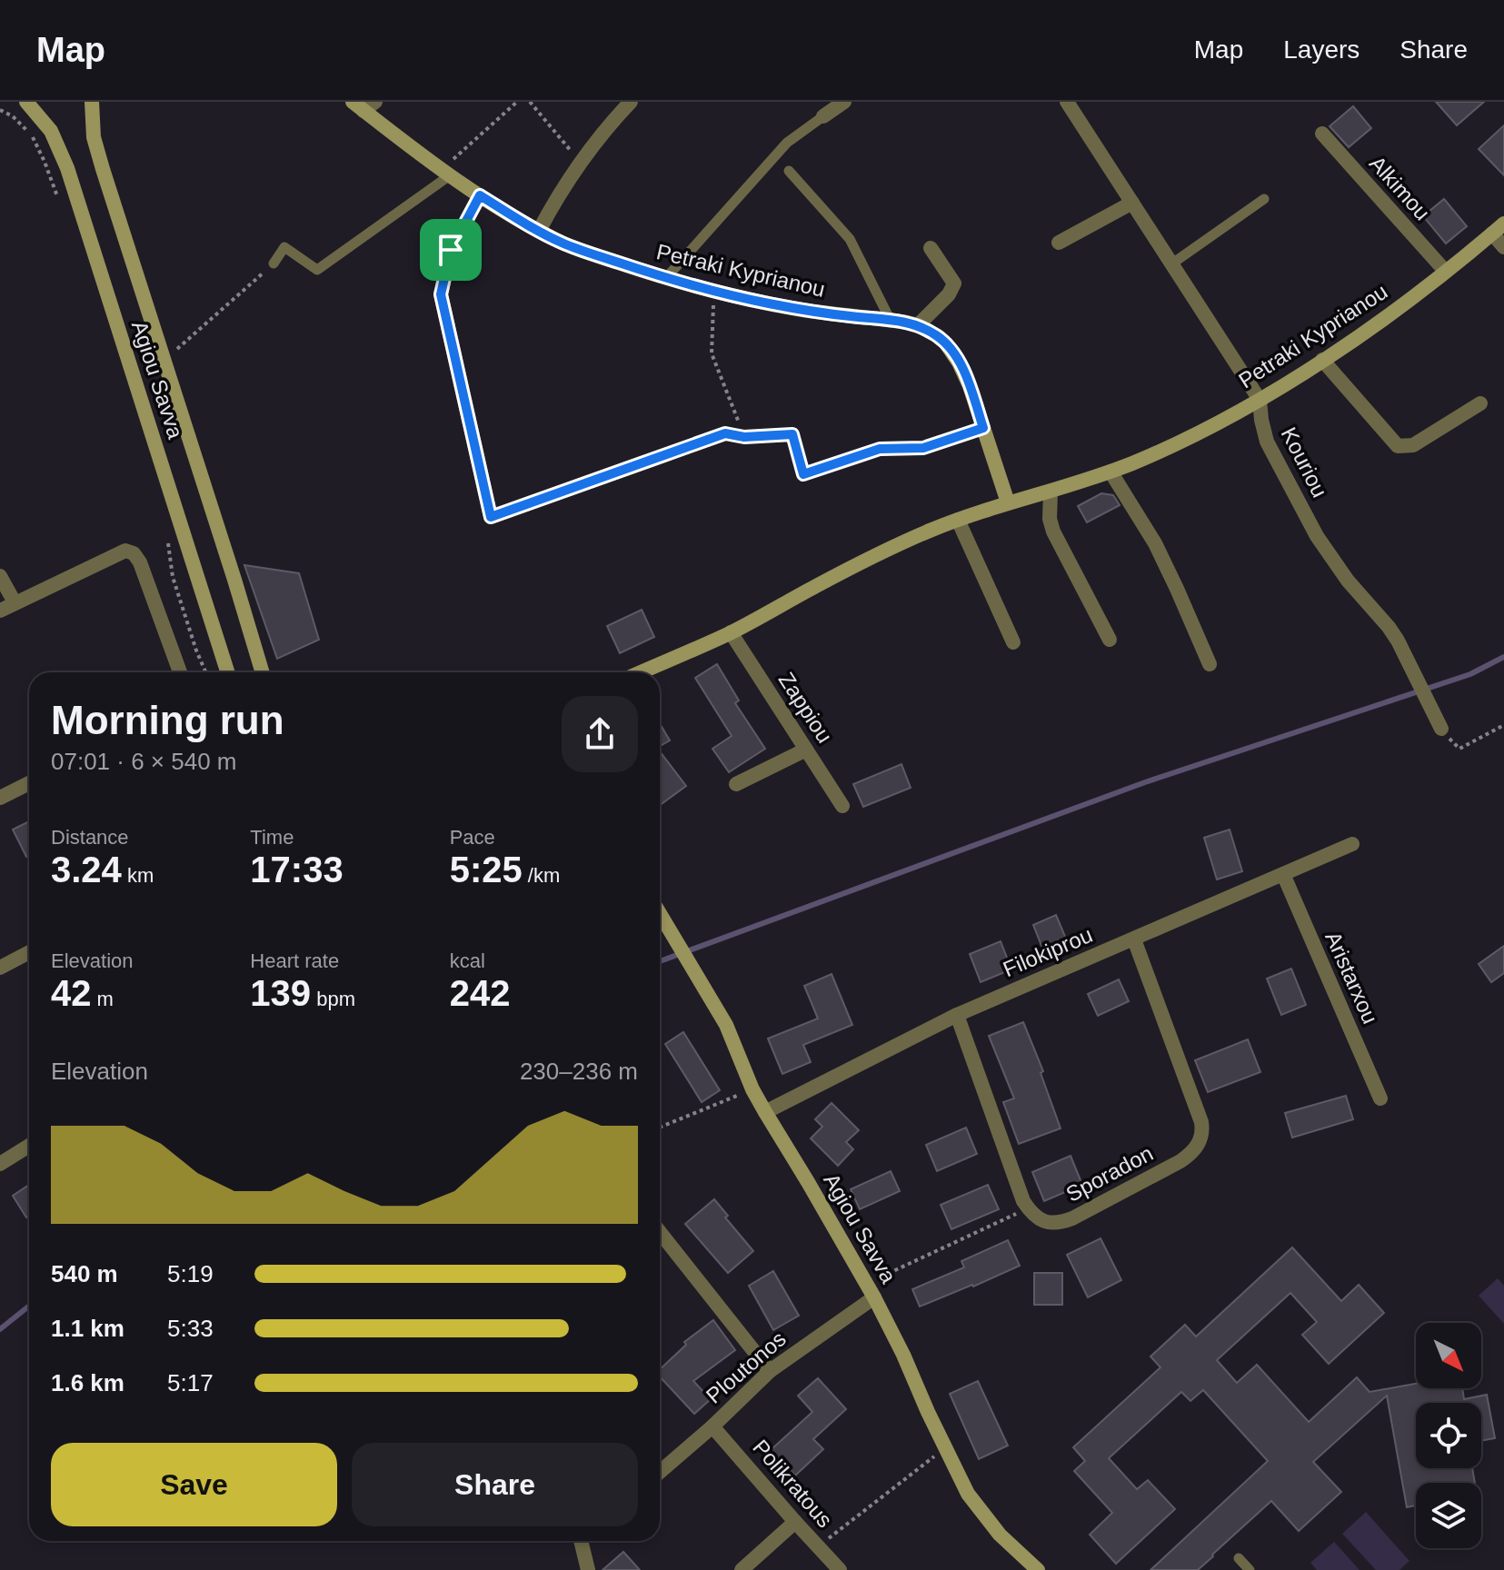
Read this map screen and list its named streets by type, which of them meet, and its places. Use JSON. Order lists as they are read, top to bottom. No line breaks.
{"streets":{"main road":["Petraki Kyprianou","Agiou Savva"],"street":["Alkimou","Kouriou","Zappiou","Filokiprou","Aristarxou","Sporadon","Ploutonos","Polikratous"]},"crossings":[["Alkimou","Petraki Kyprianou"],["Petraki Kyprianou","Kouriou"],["Petraki Kyprianou","Zappiou"],["Agiou Savva","Filokiprou"],["Agiou Savva","Ploutonos"],["Filokiprou","Aristarxou"],["Filokiprou","Sporadon"],["Ploutonos","Polikratous"]],"north":"bottom right","page":{"header":"Map","nav":["Map","Layers","Share"],"heading":["Morning run","07:01 · 6 × 540 m"],"stats":[["Distance","3.24 km"],["Time","17:33"],["Pace","5:25 /km"],["Elevation","42 m"],["Heart rate","139 bpm"],["kcal","242"]],"chart":["Elevation","230–236 m"],"list":[{"name":"540 m","note":"5:19"},{"name":"1.1 km","note":"5:33"},{"name":"1.6 km","note":"5:17"}],"buttons":["Save","Share"]}}
